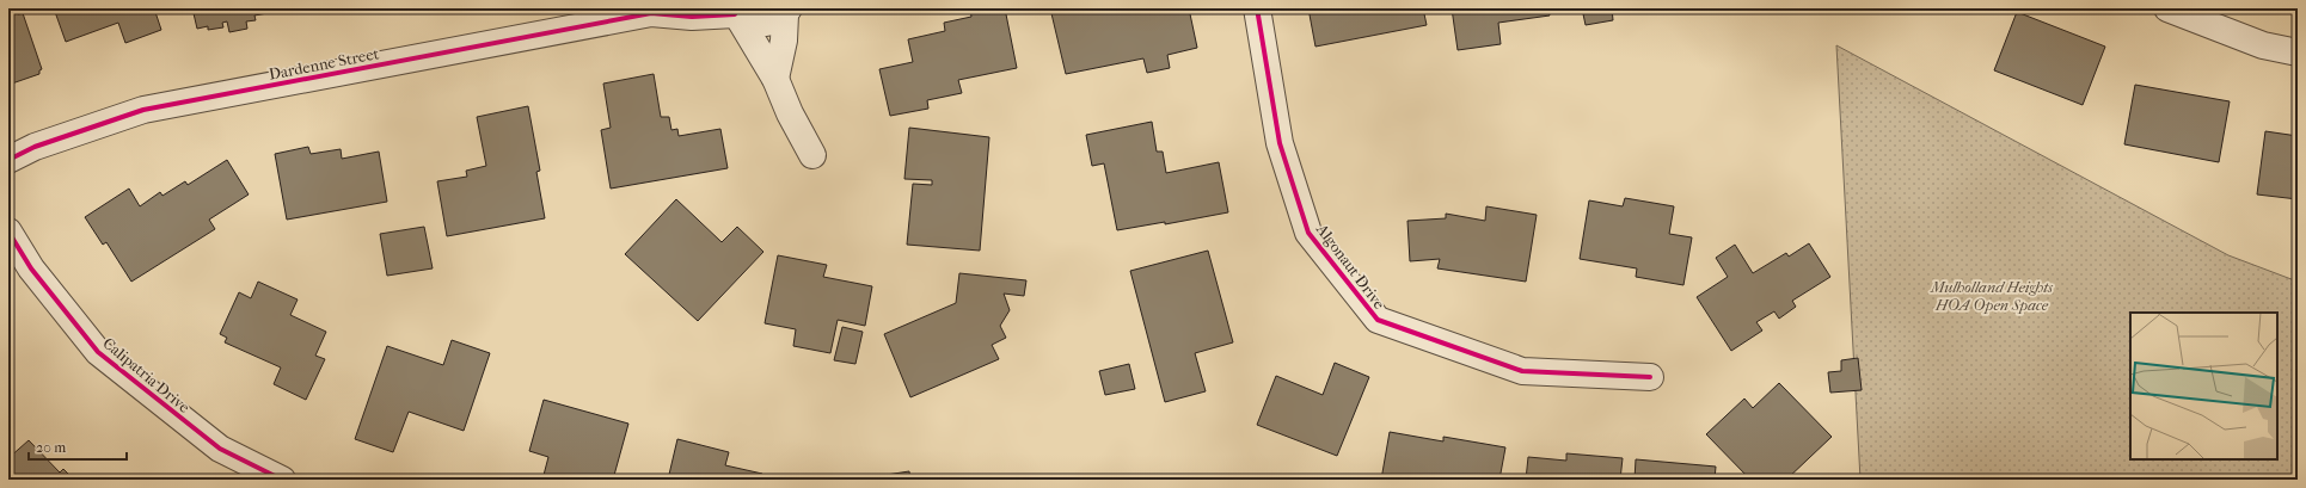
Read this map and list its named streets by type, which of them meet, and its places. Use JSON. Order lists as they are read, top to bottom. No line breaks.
{"streets":{"street":["Dardenne Street","Algonaut Drive","Calipatria Drive"]},"parks":["Mulholland Heights HOA Open Space"],"scale_bar":"20 m"}
